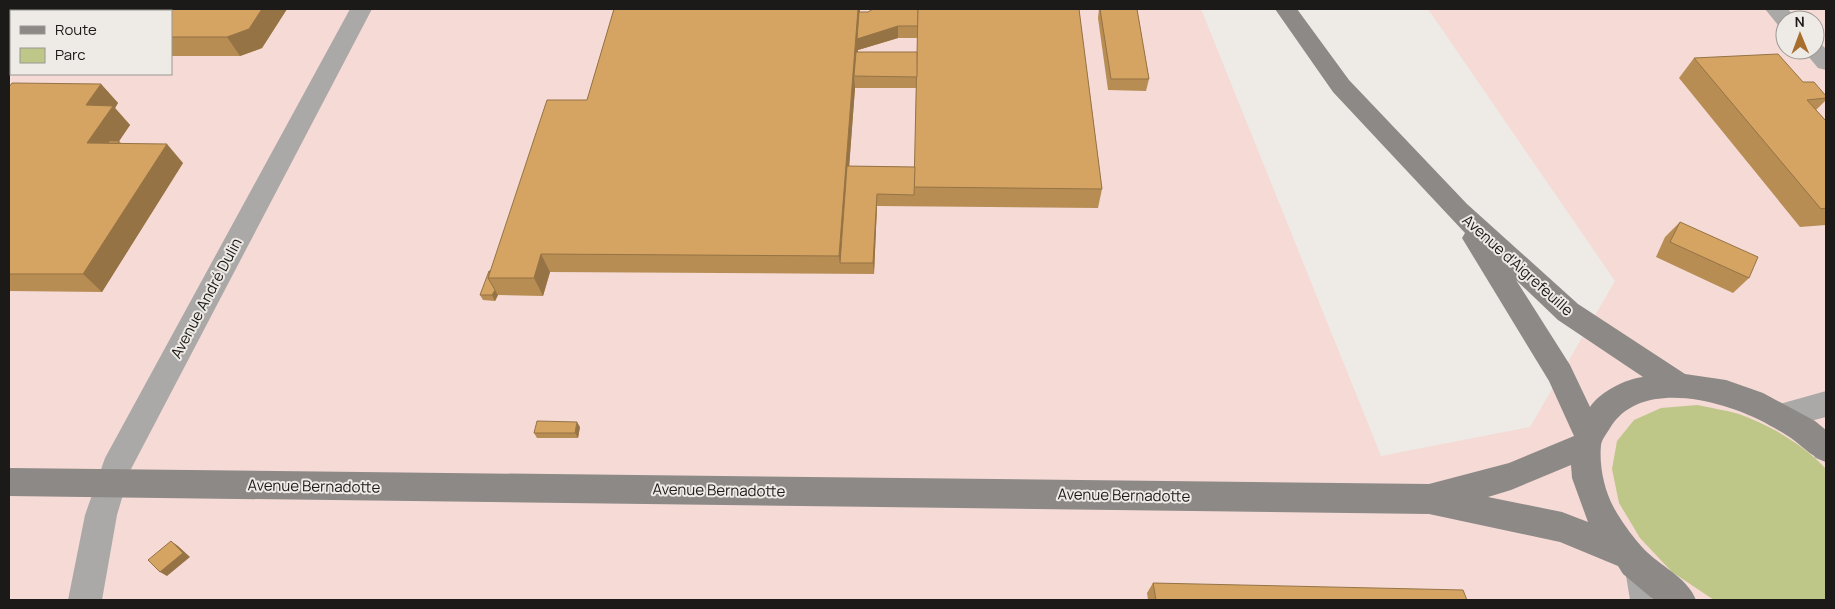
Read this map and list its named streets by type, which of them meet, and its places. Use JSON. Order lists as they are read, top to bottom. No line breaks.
{"streets":{"street":["Avenue d'Aigrefeuille","Avenue André Dulin","Avenue Bernadotte"]},"crossings":[["Avenue d'Aigrefeuille","Avenue Bernadotte"],["Avenue André Dulin","Avenue Bernadotte"]],"legend":["Route","Parc"],"north":"top"}
